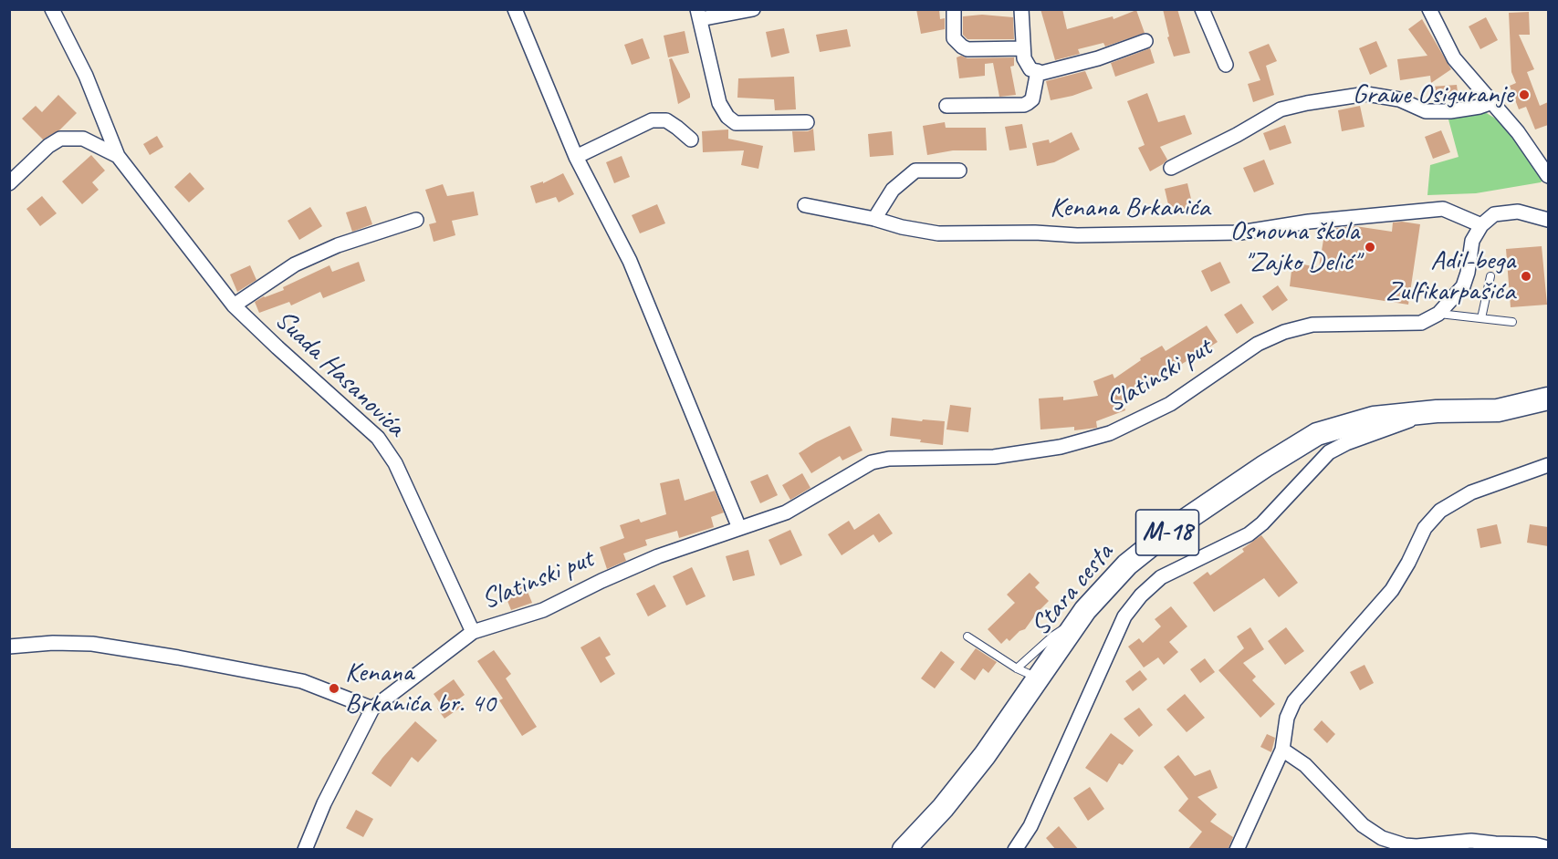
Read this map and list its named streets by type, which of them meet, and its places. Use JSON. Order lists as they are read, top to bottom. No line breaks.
{"streets":{"main road":["M-18","Stara cesta"],"street":["Kenana Brkanića","Suada Hasanovića","Slatinski put"]},"crossings":[["Kenana Brkanića","Slatinski put"],["Suada Hasanovića","Slatinski put"]],"places":["Grawe Osiguranje","Osnovna škola \"Zajko Delić\"","Adil-bega Zulfikarpašića","Kenana Brkanića br. 40"]}
